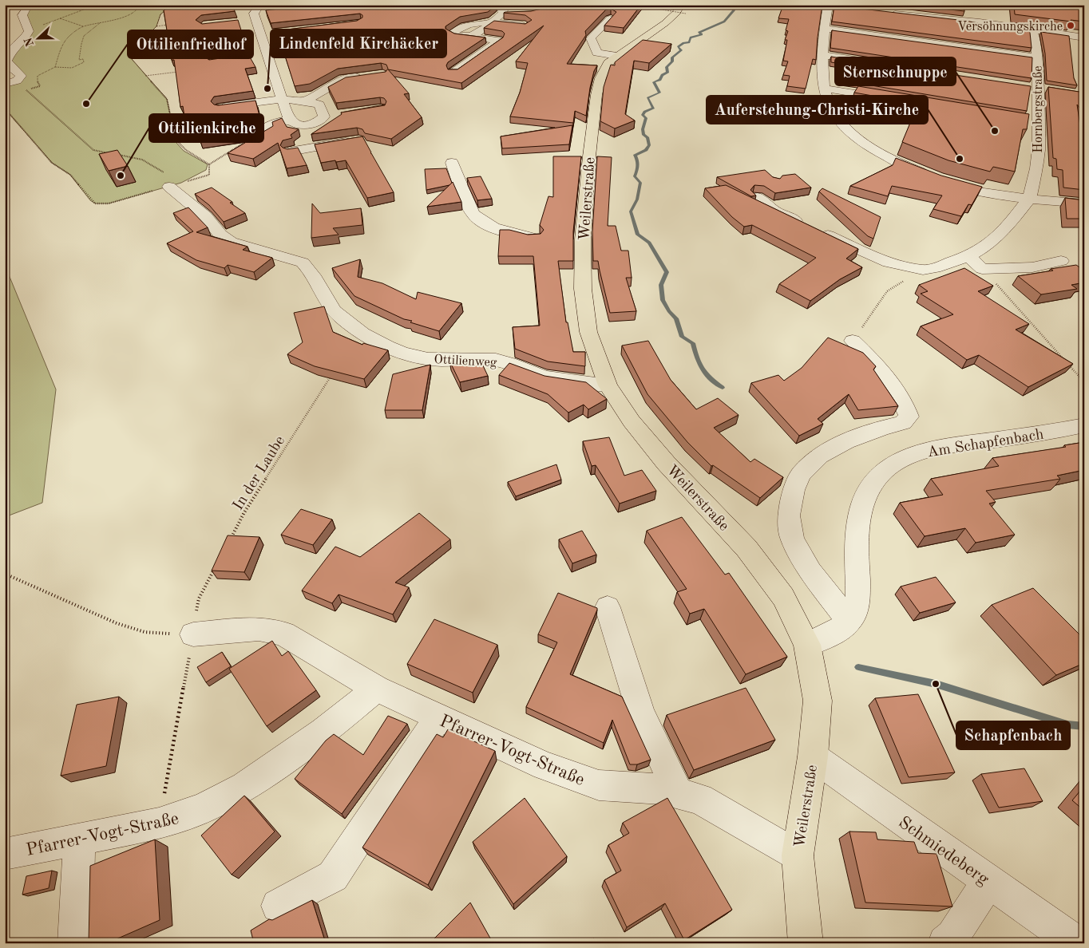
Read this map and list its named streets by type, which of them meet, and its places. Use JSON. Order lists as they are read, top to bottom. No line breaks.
{"streets":{"main road":["Weilerstraße"],"street":["Hornbergstraße","Ottilienweg","Am Schapfenbach","Pfarrer-Vogt-Straße","Schmiedeberg"],"path":["In der Laube"]},"crossings":[["Weilerstraße","Ottilienweg"],["Weilerstraße","Pfarrer-Vogt-Straße"],["Weilerstraße","Schmiedeberg"]],"places":["Versöhnungskirche","Lindenfeld Kirchäcker","Ottilienfriedhof","Sternschnuppe","Auferstehung-Christi-Kirche","Ottilienkirche","Schapfenbach"],"north":"left"}
